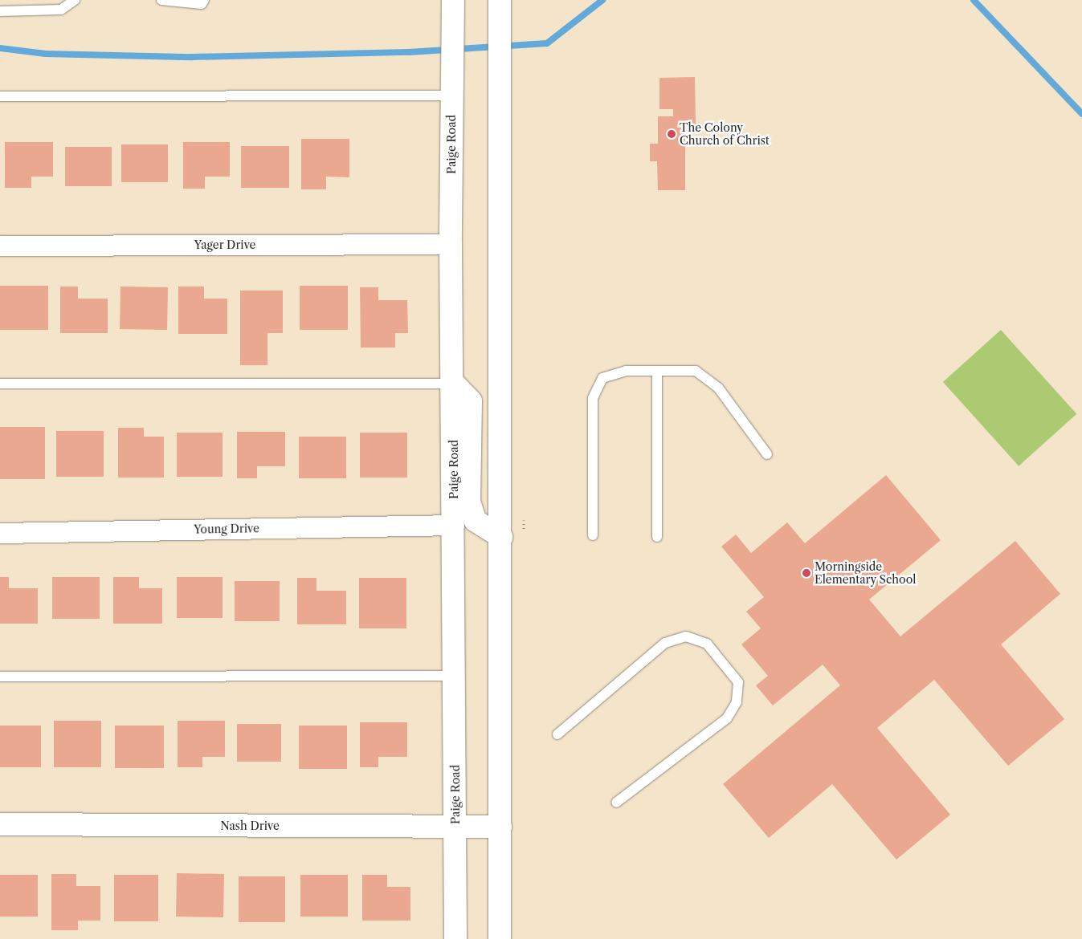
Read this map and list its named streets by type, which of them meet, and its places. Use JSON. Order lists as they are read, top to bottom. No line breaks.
{"streets":{"main road":["Paige Road","Nash Drive"],"street":["Yager Drive","Young Drive"]},"crossings":[["Paige Road","Yager Drive"],["Paige Road","Young Drive"],["Paige Road","Nash Drive"]],"places":["The Colony Church of Christ","Morningside Elementary School"]}
